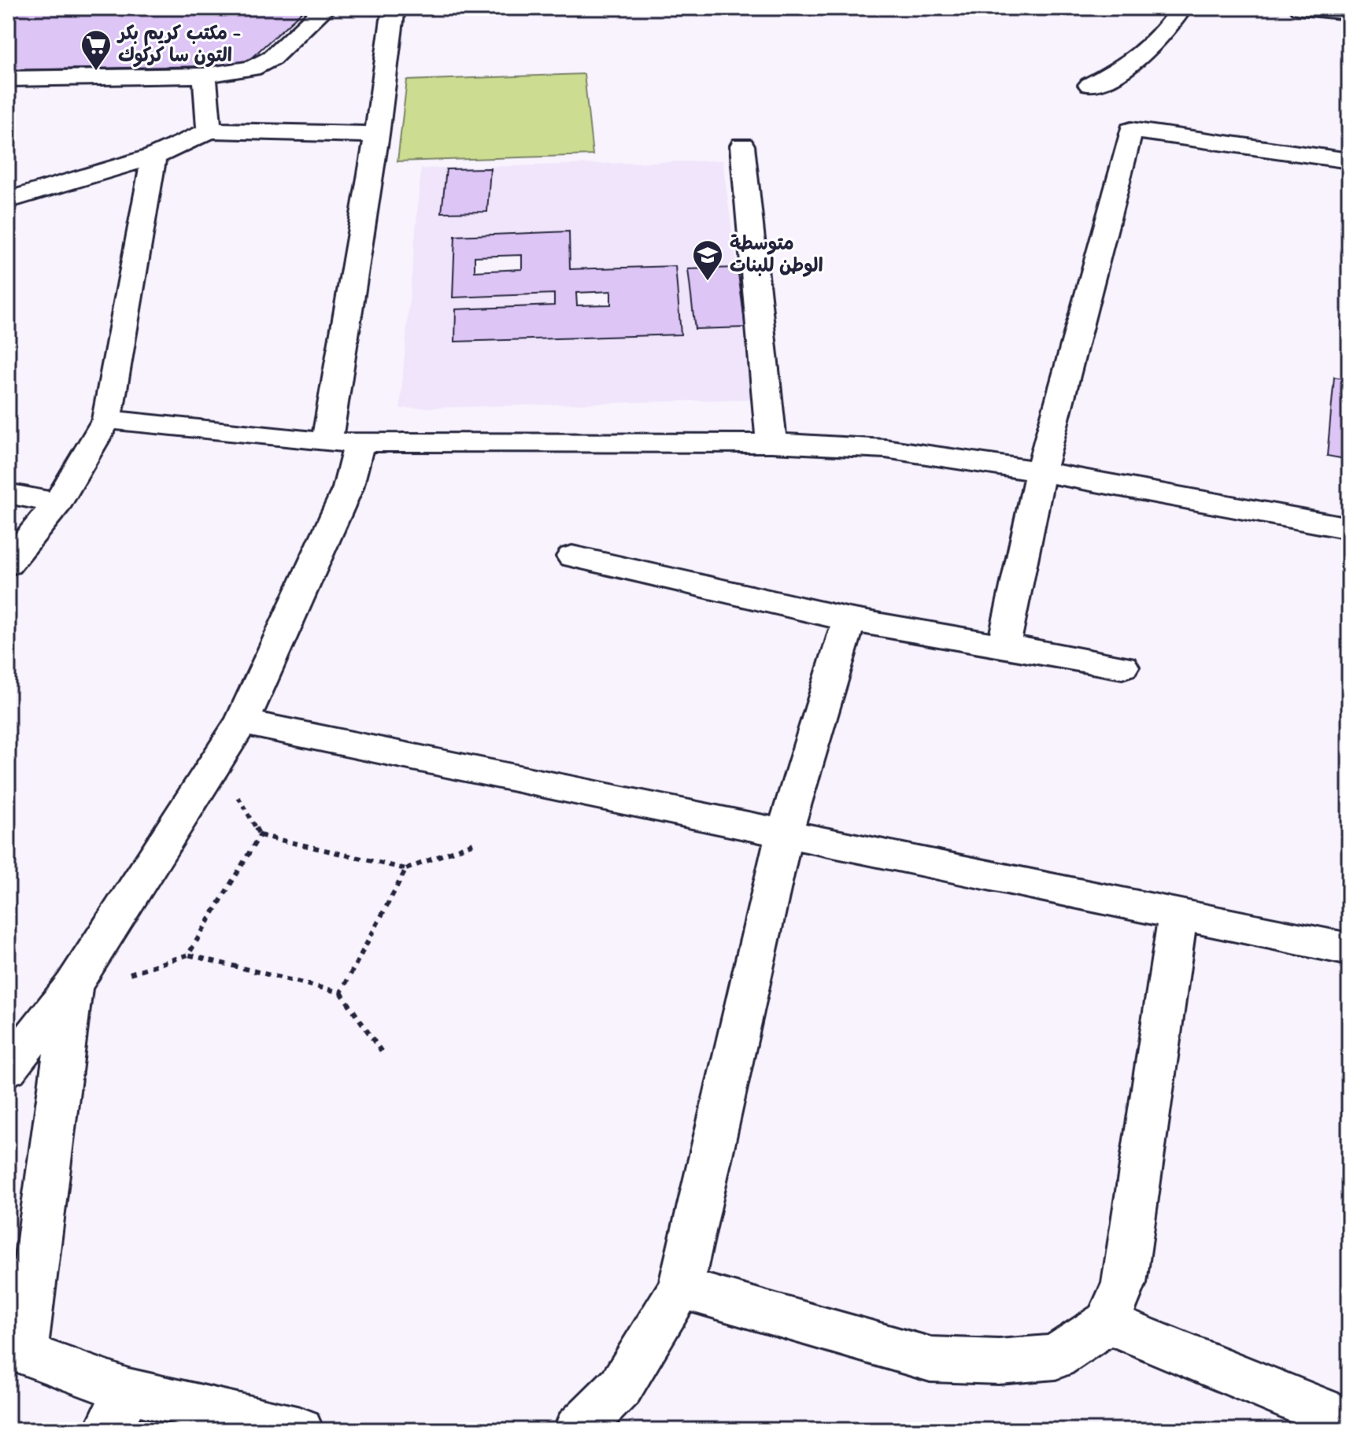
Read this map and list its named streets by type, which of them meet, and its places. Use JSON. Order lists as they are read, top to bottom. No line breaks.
{"places":{"supermarket":["مكتب كريم بكر - التون سا كركوك"],"school or university":["متوسطة الوطن للبنات"]}}
